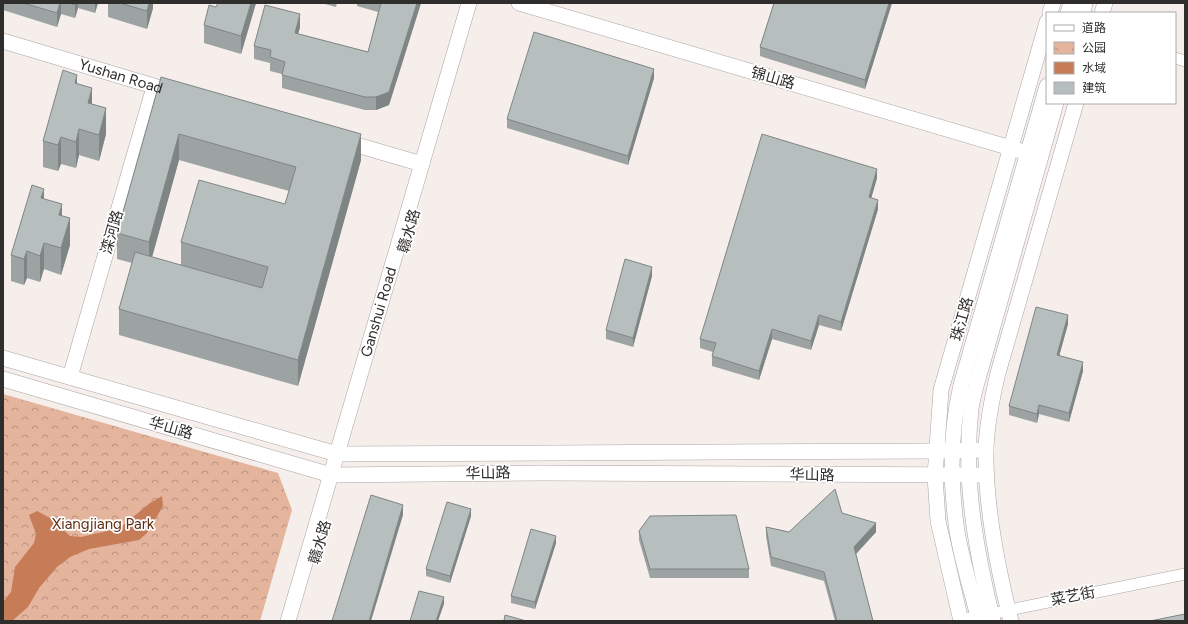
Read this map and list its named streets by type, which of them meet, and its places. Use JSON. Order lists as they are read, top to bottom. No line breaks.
{"streets":{"main road":["Yushan Road","锦山路","赣水路","滦河路","Ganshui Road","珠江路","华山路"],"street":["菜艺街"]},"crossings":[["Yushan Road","滦河路"],["锦山路","珠江路"],["赣水路","Ganshui Road"],["赣水路","华山路"],["滦河路","华山路"],["Ganshui Road","华山路"],["珠江路","华山路"],["珠江路","菜艺街"]],"parks":["Xiangjiang Park"],"legend":["道路","公园","水域","建筑"]}
